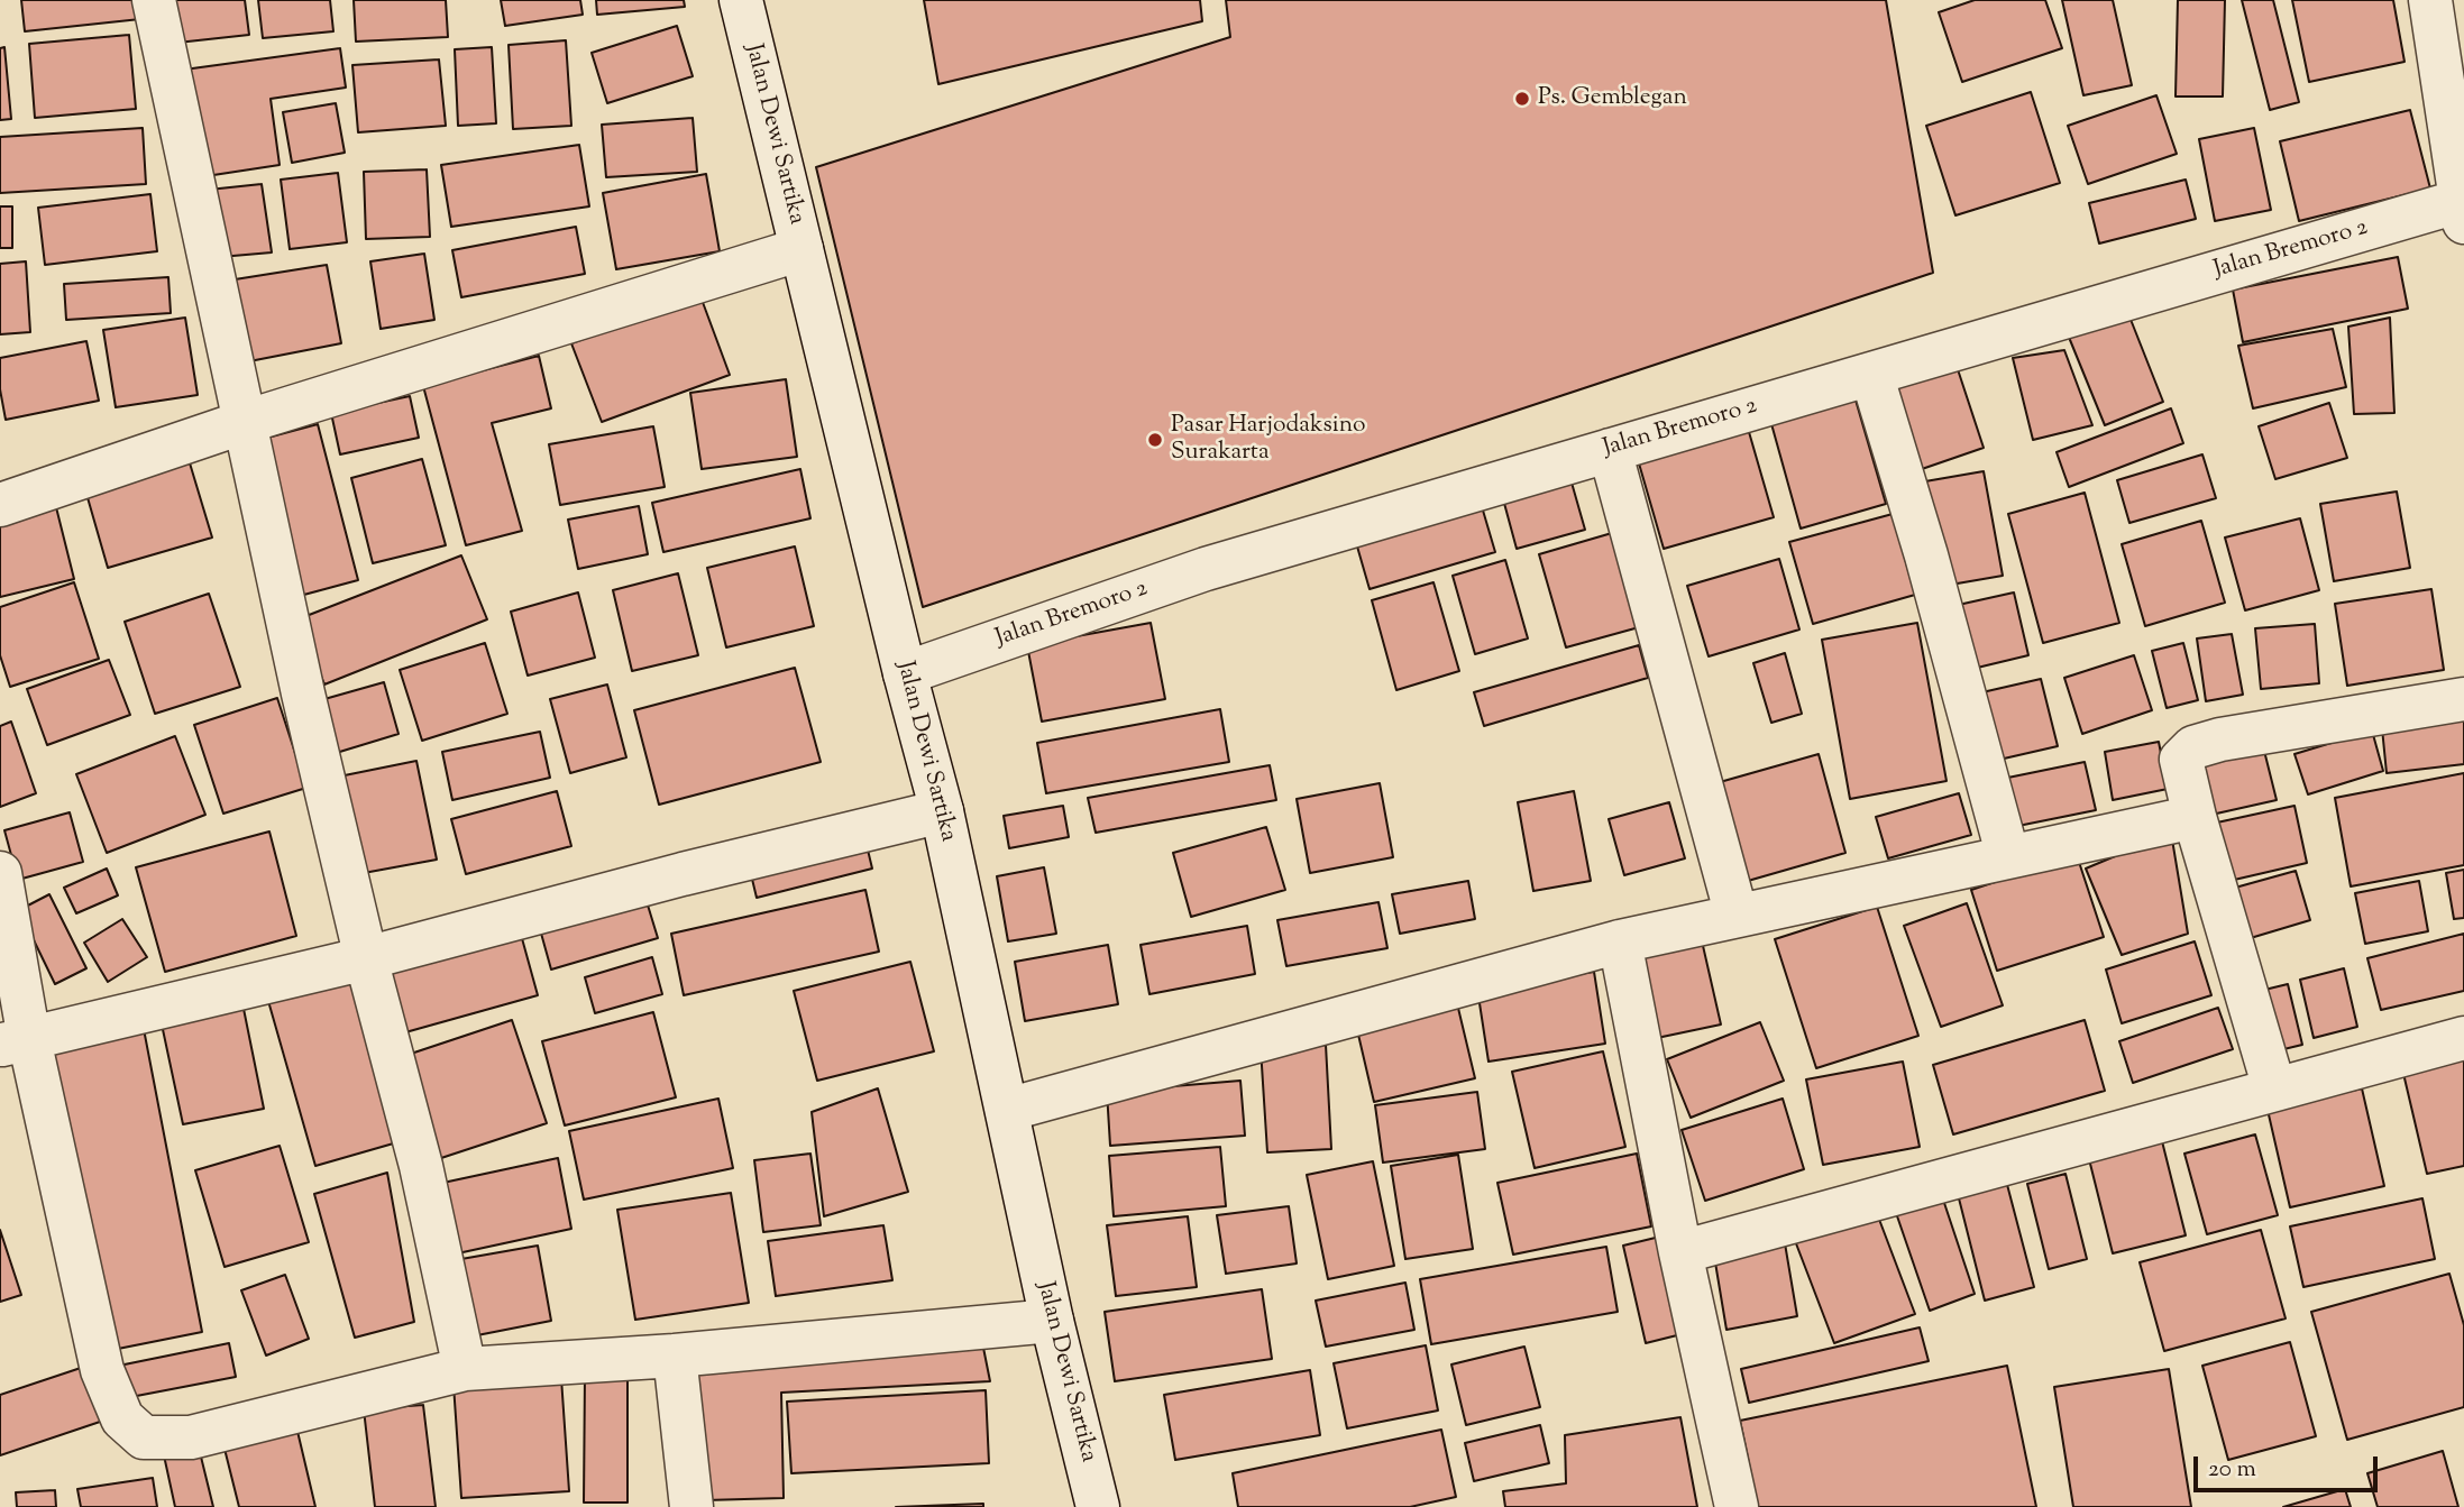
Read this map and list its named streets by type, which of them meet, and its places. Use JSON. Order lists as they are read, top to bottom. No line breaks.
{"streets":{"street":["Jalan Dewi Sartika","Jalan Bremoro 2"]},"crossings":[["Jalan Dewi Sartika","Jalan Bremoro 2"]],"places":["Ps. Gemblegan","Pasar Harjodaksino Surakarta"],"scale_bar":"20 m"}
